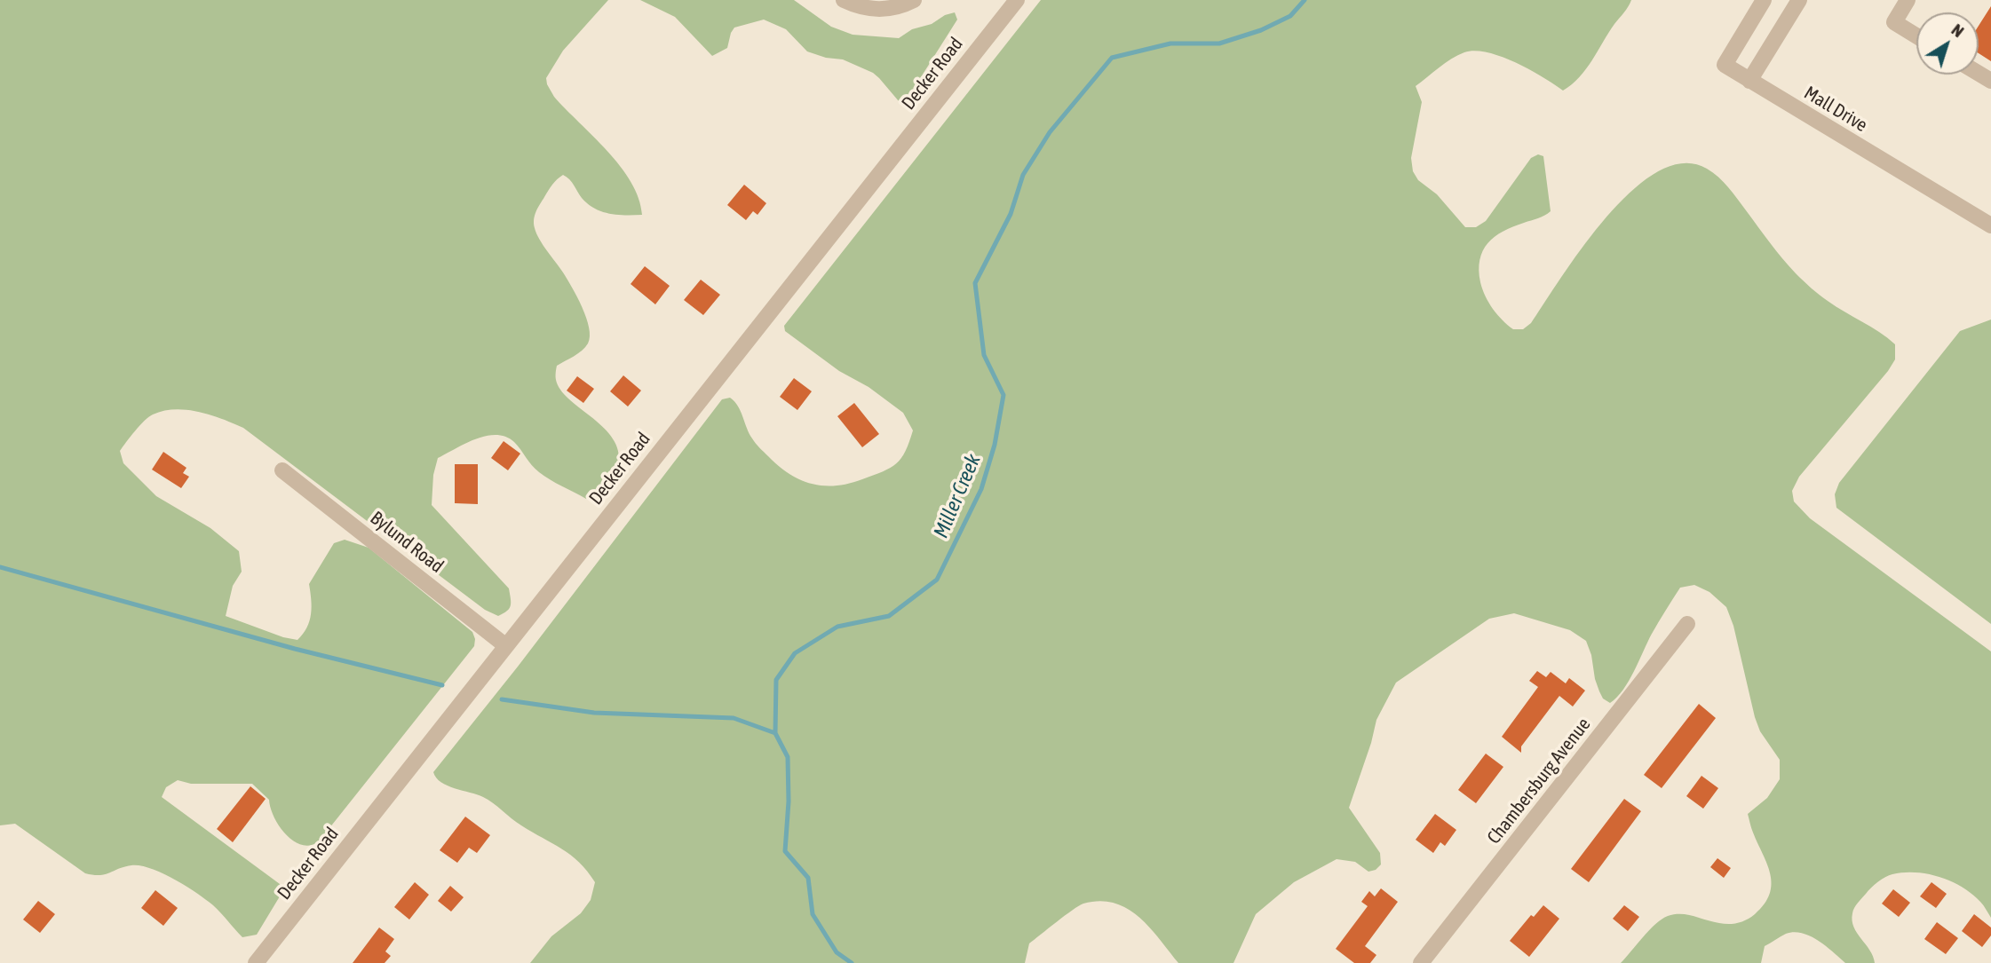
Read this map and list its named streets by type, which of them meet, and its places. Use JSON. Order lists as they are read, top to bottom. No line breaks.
{"streets":{"street":["Decker Road","Mall Drive","Bylund Road","Chambersburg Avenue"]},"crossings":[["Decker Road","Bylund Road"]],"water":["Miller Creek"],"north":"top right"}
